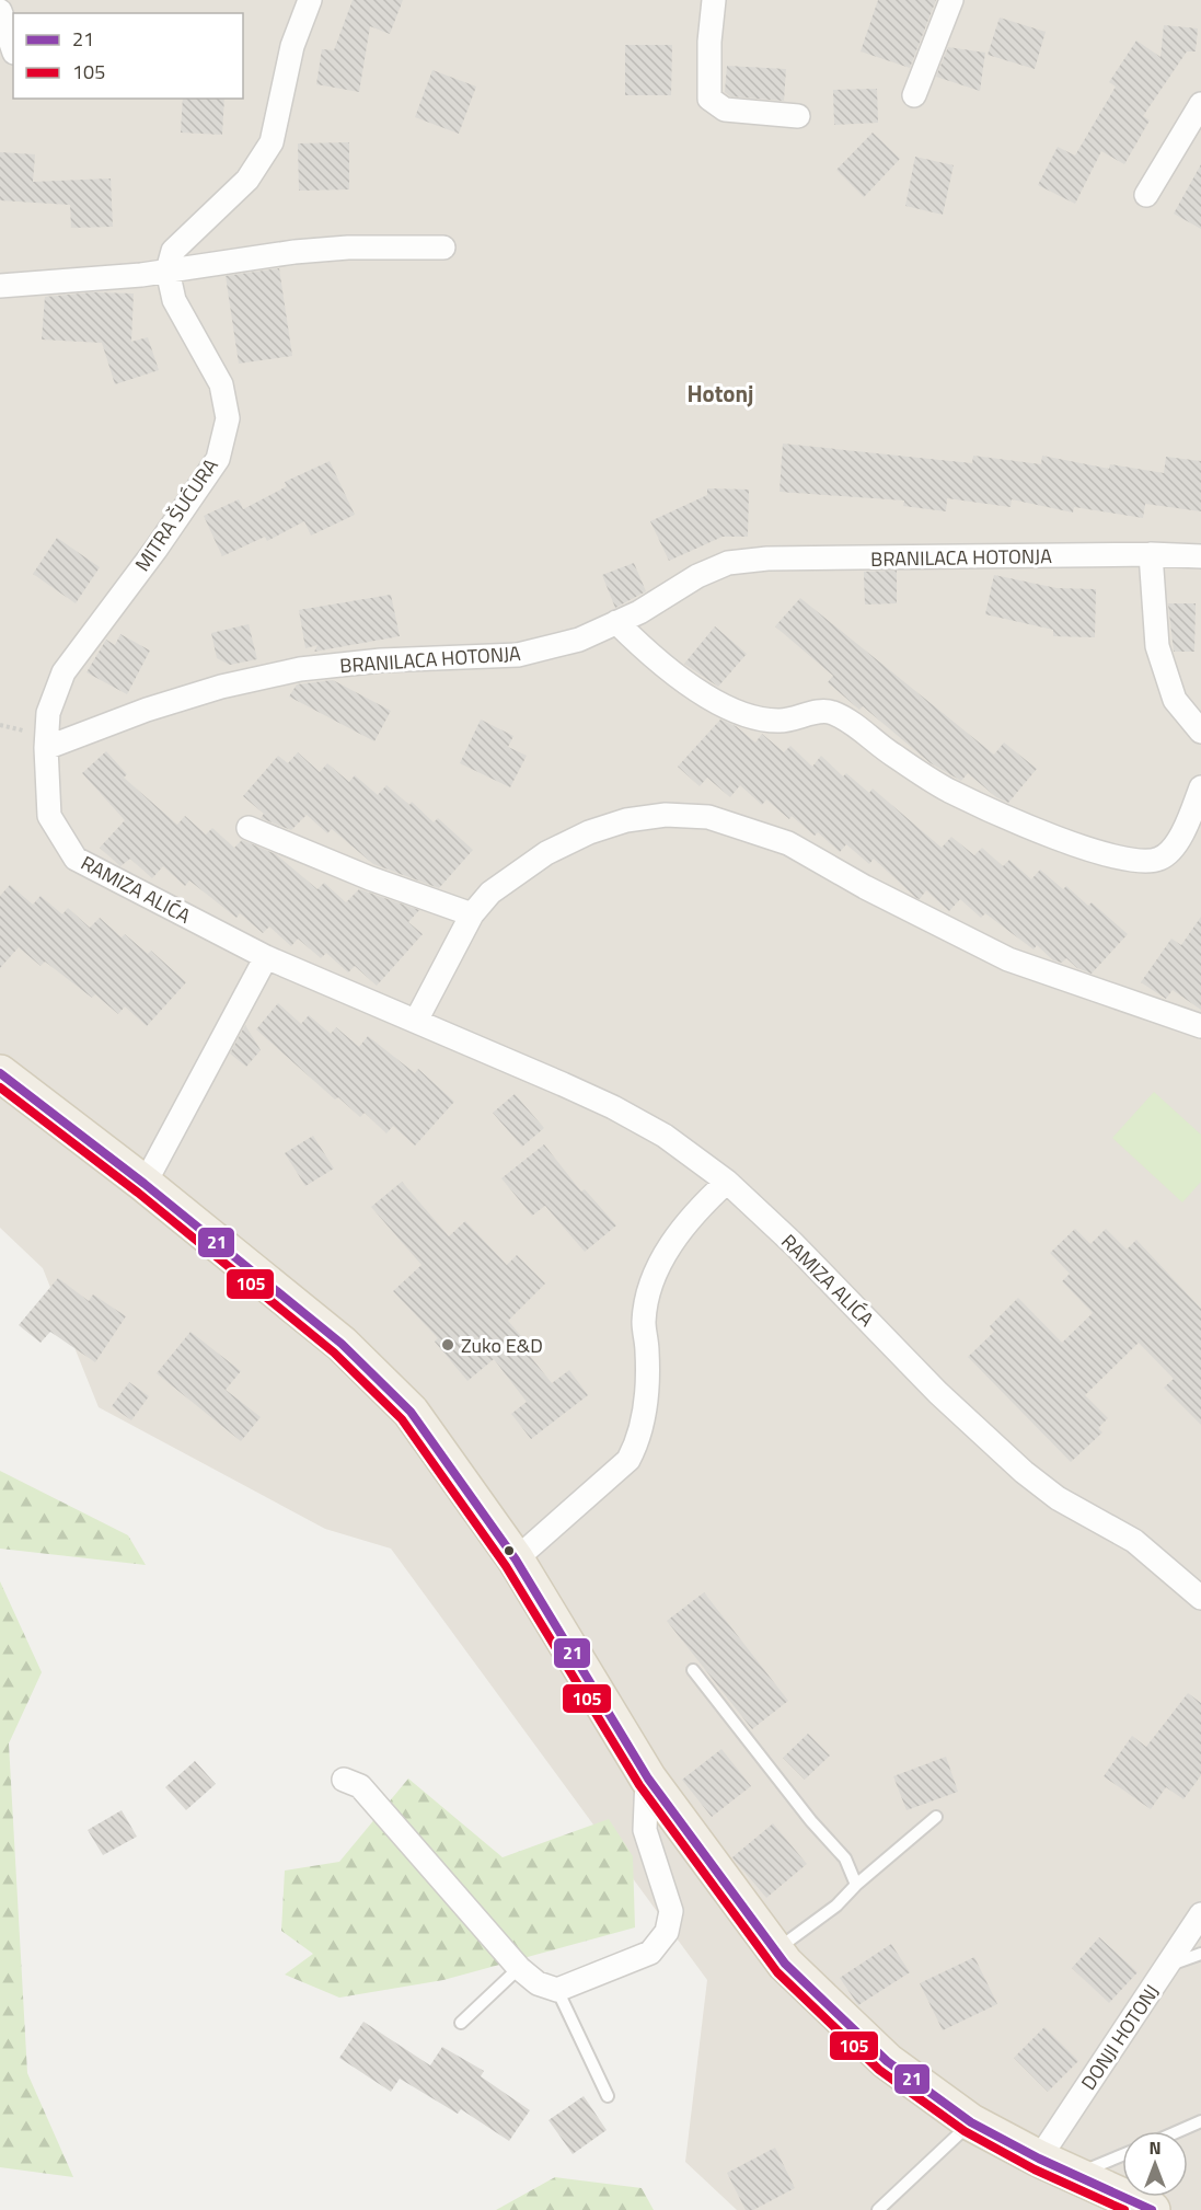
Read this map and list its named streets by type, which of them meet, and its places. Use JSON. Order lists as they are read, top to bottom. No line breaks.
{"streets":{"street":["MITRA ŠUĆURA","BRANILACA HOTONJA","RAMIZA ALIĆA","DONJI HOTONJ"]},"crossings":[["MITRA ŠUĆURA","BRANILACA HOTONJA"],["MITRA ŠUĆURA","RAMIZA ALIĆA"],["BRANILACA HOTONJA","RAMIZA ALIĆA"]],"districts":["Hotonj"],"places":["Zuko E&D"],"lines":["transit line 21","transit line 105"],"legend":["21","105"],"north":"top"}
